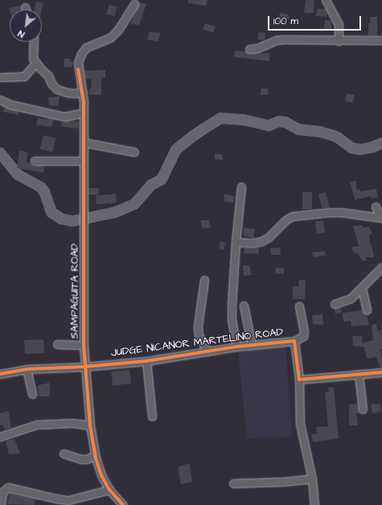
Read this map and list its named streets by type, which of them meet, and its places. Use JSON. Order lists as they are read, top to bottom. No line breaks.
{"streets":{"street":["SAMPAGUITA ROAD","JUDGE NICANOR MARTELINO ROAD"]},"crossings":[["SAMPAGUITA ROAD","JUDGE NICANOR MARTELINO ROAD"]],"scale_bar":"100 m","north":"bottom left"}
